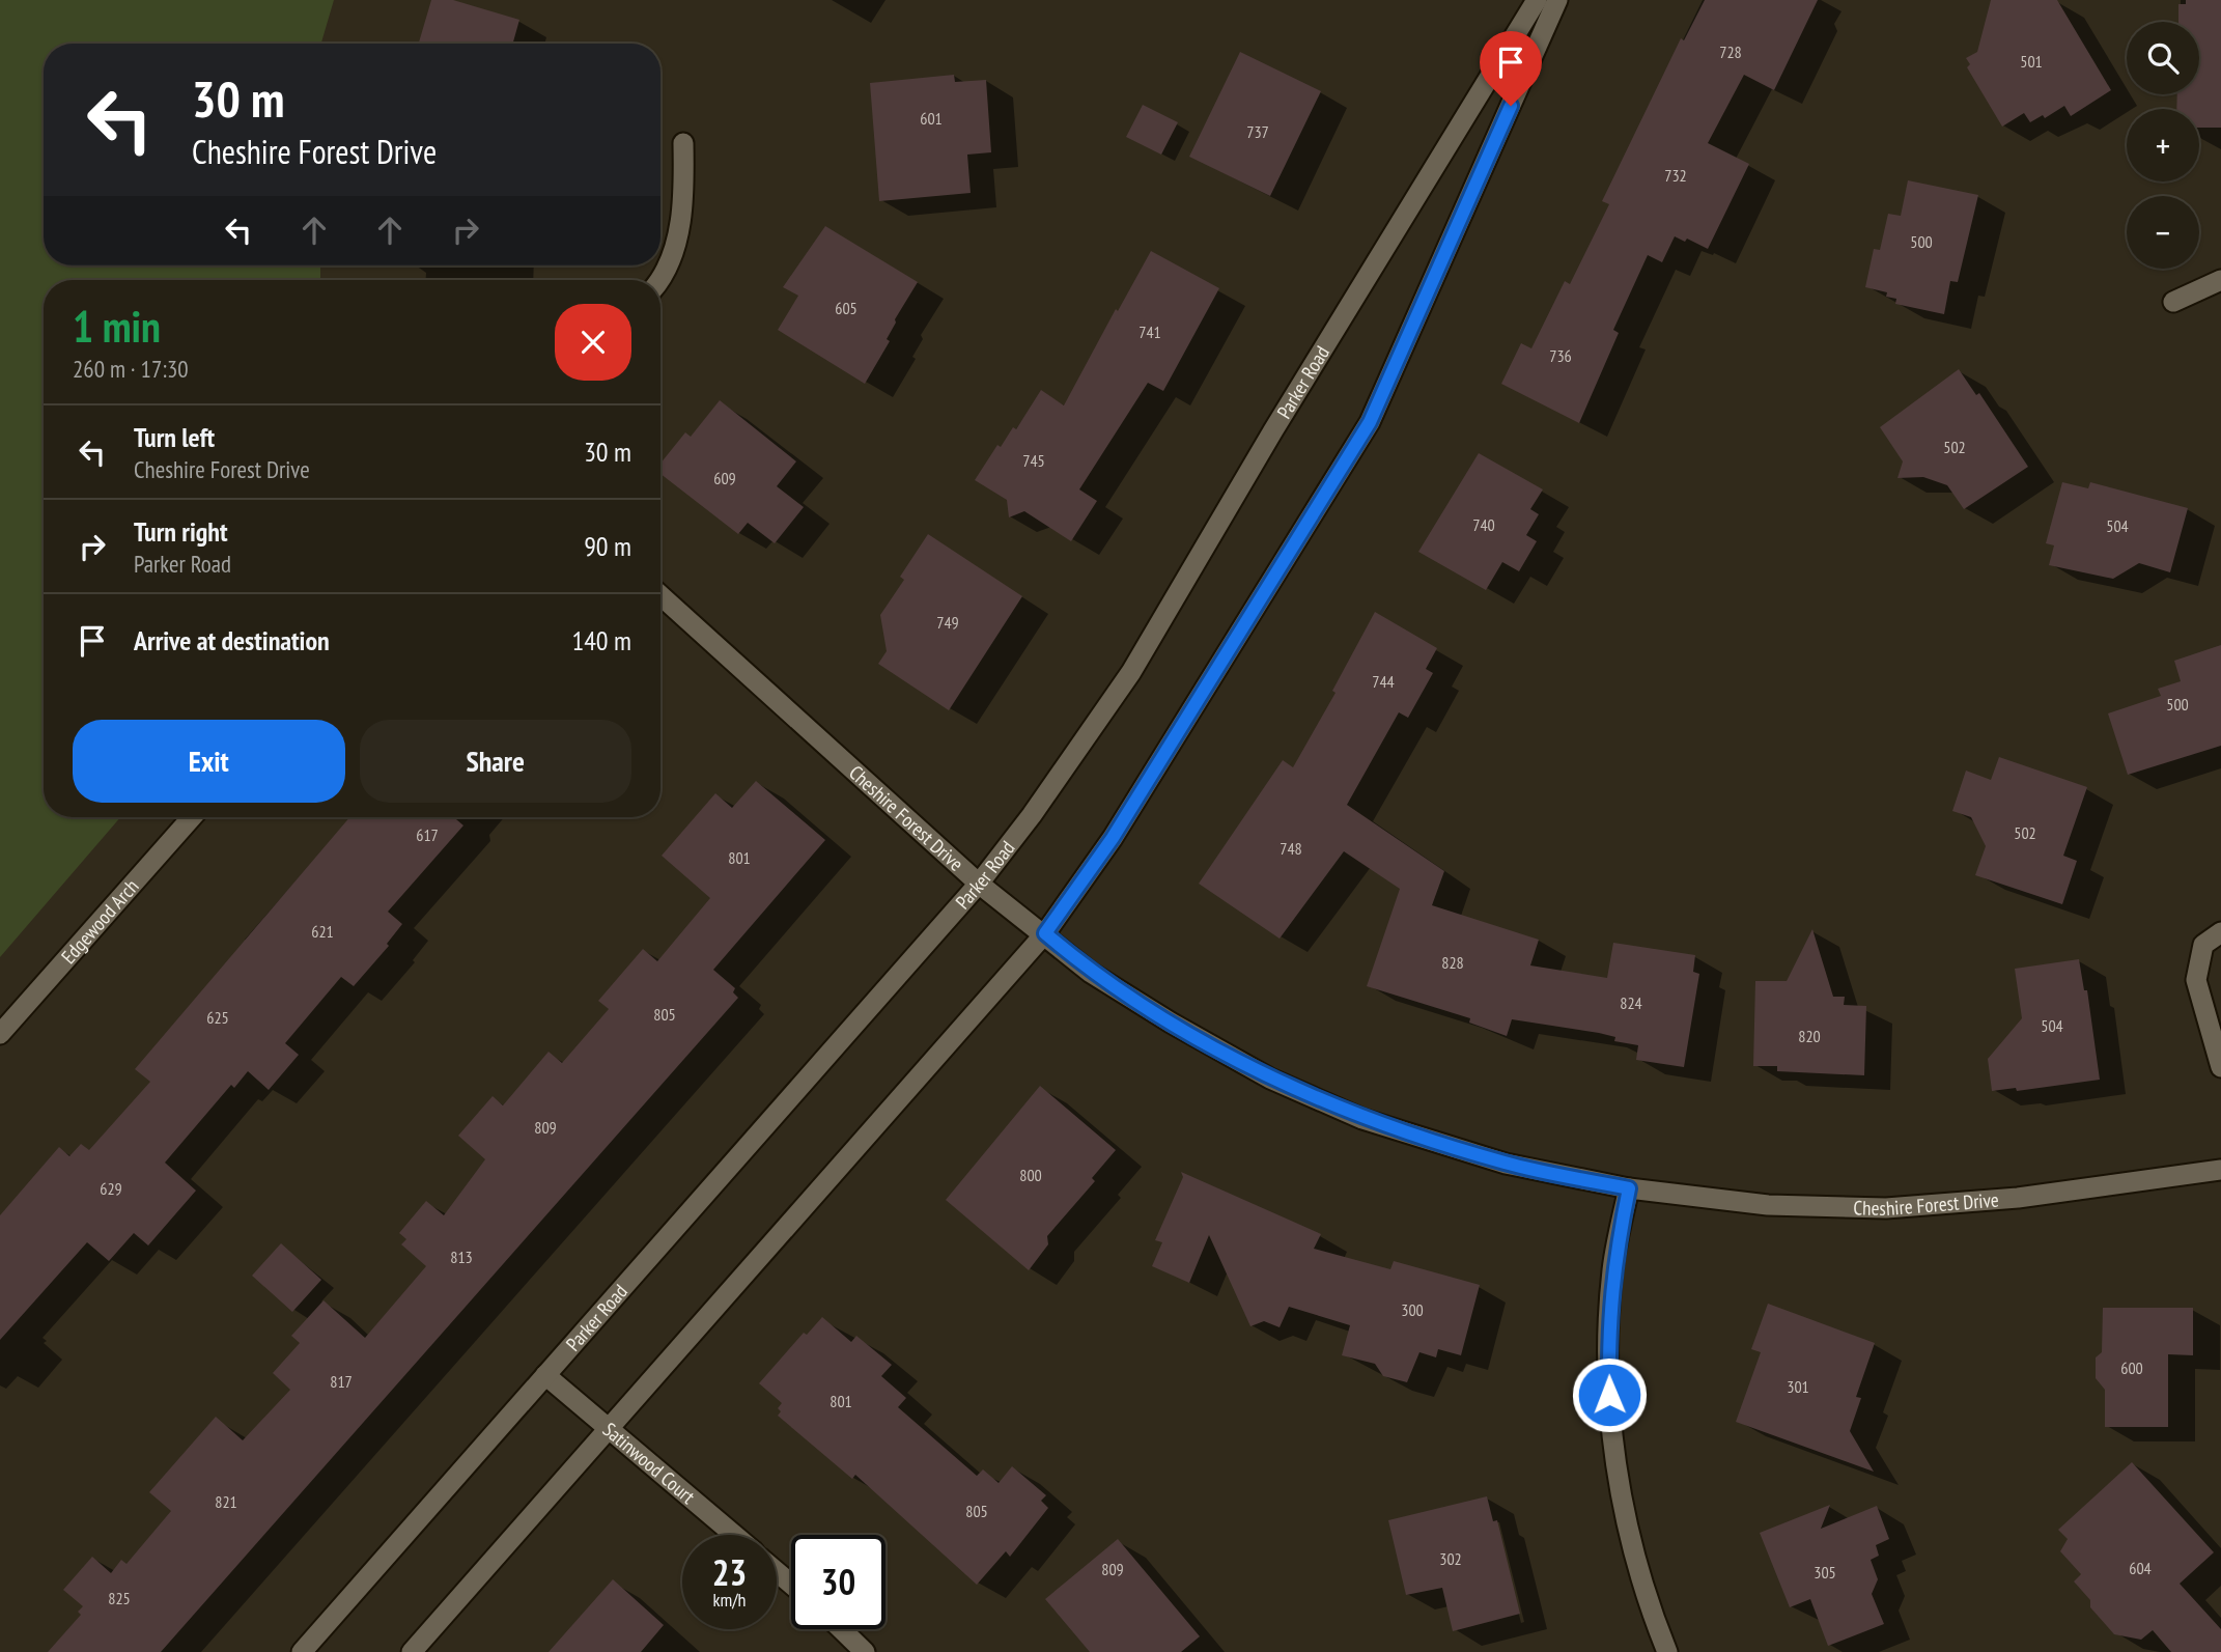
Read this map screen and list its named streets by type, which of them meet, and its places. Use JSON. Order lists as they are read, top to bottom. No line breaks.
{"streets":{"street":["Parker Road","Cheshire Forest Drive","Edgewood Arch","Satinwood Court"]},"crossings":[["Parker Road","Cheshire Forest Drive"],["Parker Road","Satinwood Court"]],"house_numbers":["728","501","601","737","732","500","605","741","736","502","745","609","740","504","749","744","500","502","617","748","801","621","828","824","805","625","504","820","809","800","629","813","300","600","817","301","801","821","805","302","604","809","305","825"],"page":{"map_buttons":["+","−"],"turn":["30 m","Cheshire Forest Drive"],"heading":["1 min","260 m · 17:30"],"list":[{"name":"Turn left","note":"Cheshire Forest Drive","value":"30 m"},{"name":"Turn right","note":"Parker Road","value":"90 m"},{"name":"Arrive at destination","value":"140 m"}],"buttons":["Exit","Share"],"speed":"23 km/h","limit":"30"}}
